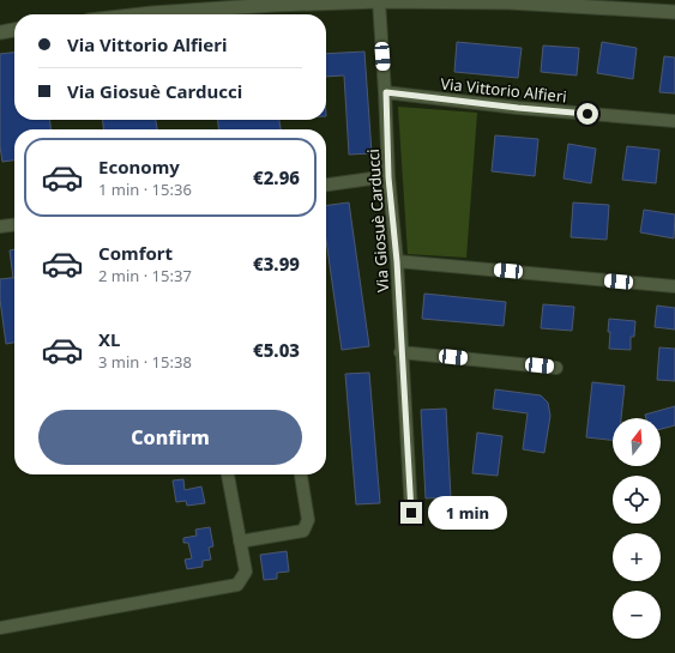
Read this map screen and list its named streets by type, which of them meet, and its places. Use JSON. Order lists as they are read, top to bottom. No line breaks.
{"streets":{"street":["Via Vittorio Alfieri","Via Giosuè Carducci"]},"crossings":[["Via Vittorio Alfieri","Via Giosuè Carducci"]],"north":"top","page":{"banner":["Via Vittorio Alfieri","Via Giosuè Carducci"],"list":[{"name":"Economy","note":"1 min · 15:36","value":"€2.96"},{"name":"Comfort","note":"2 min · 15:37","value":"€3.99"},{"name":"XL","note":"3 min · 15:38","value":"€5.03"}],"buttons":"Confirm","map_buttons":["+","−"],"bubble":"1 min"}}
